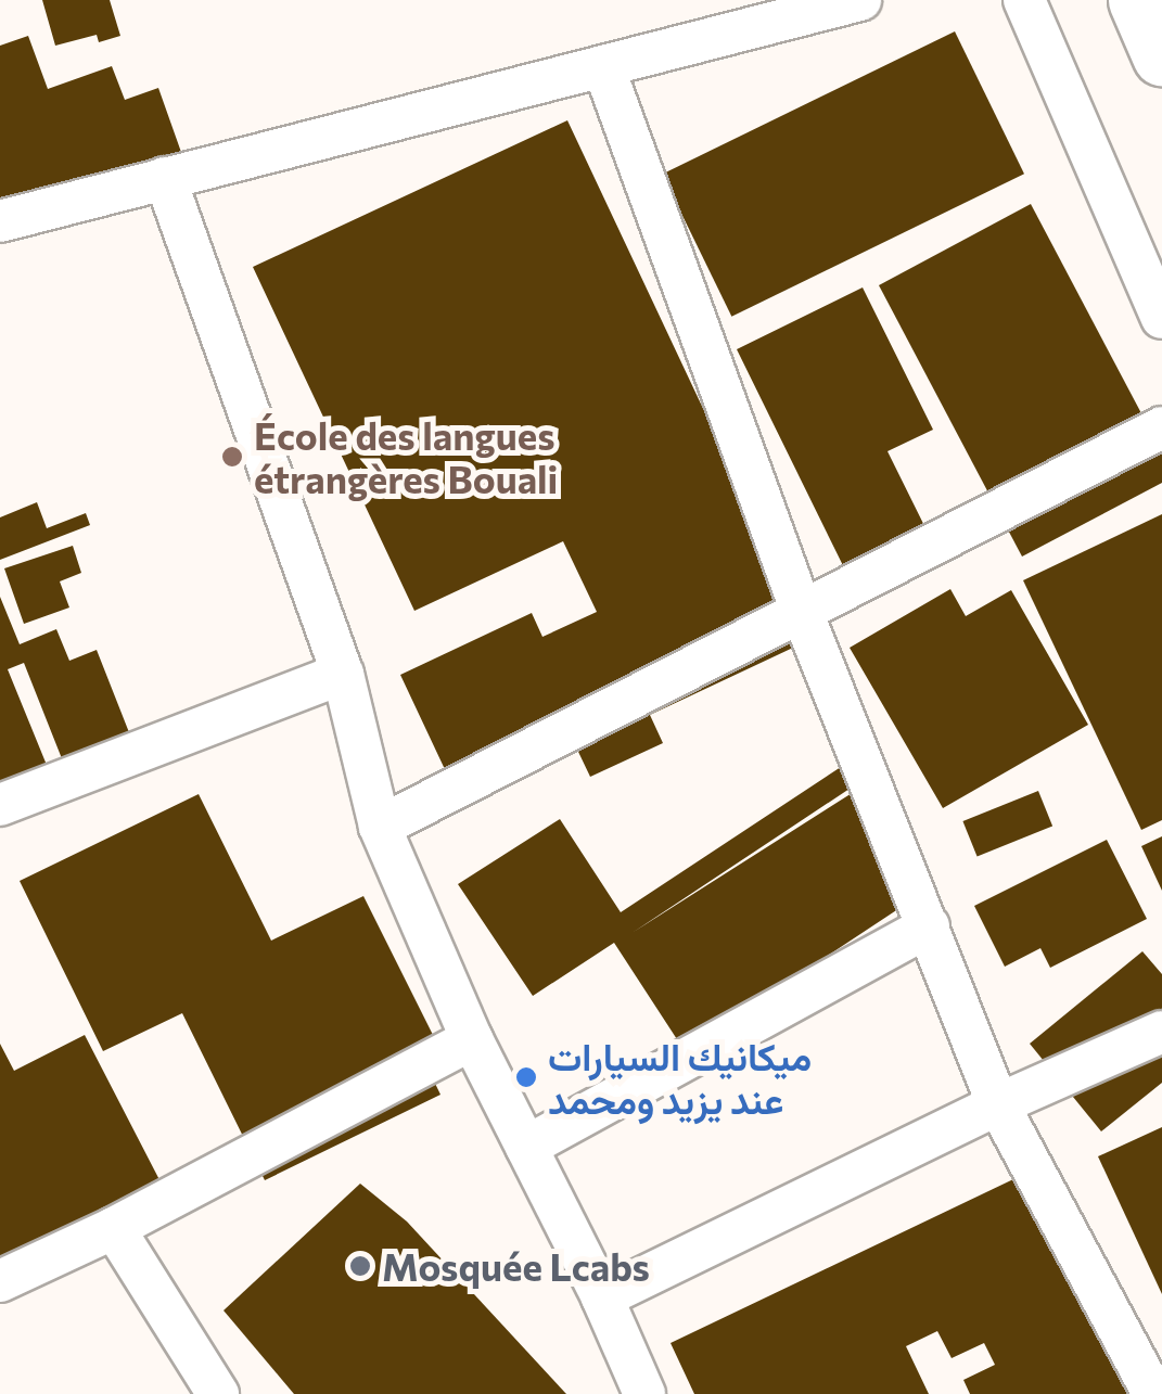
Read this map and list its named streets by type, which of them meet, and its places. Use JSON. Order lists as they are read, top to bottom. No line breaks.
{"places":["École des langues étrangères Bouali","ميكانيك السيارات عند يزيد ومحمد","Mosquée Lcabs"]}
